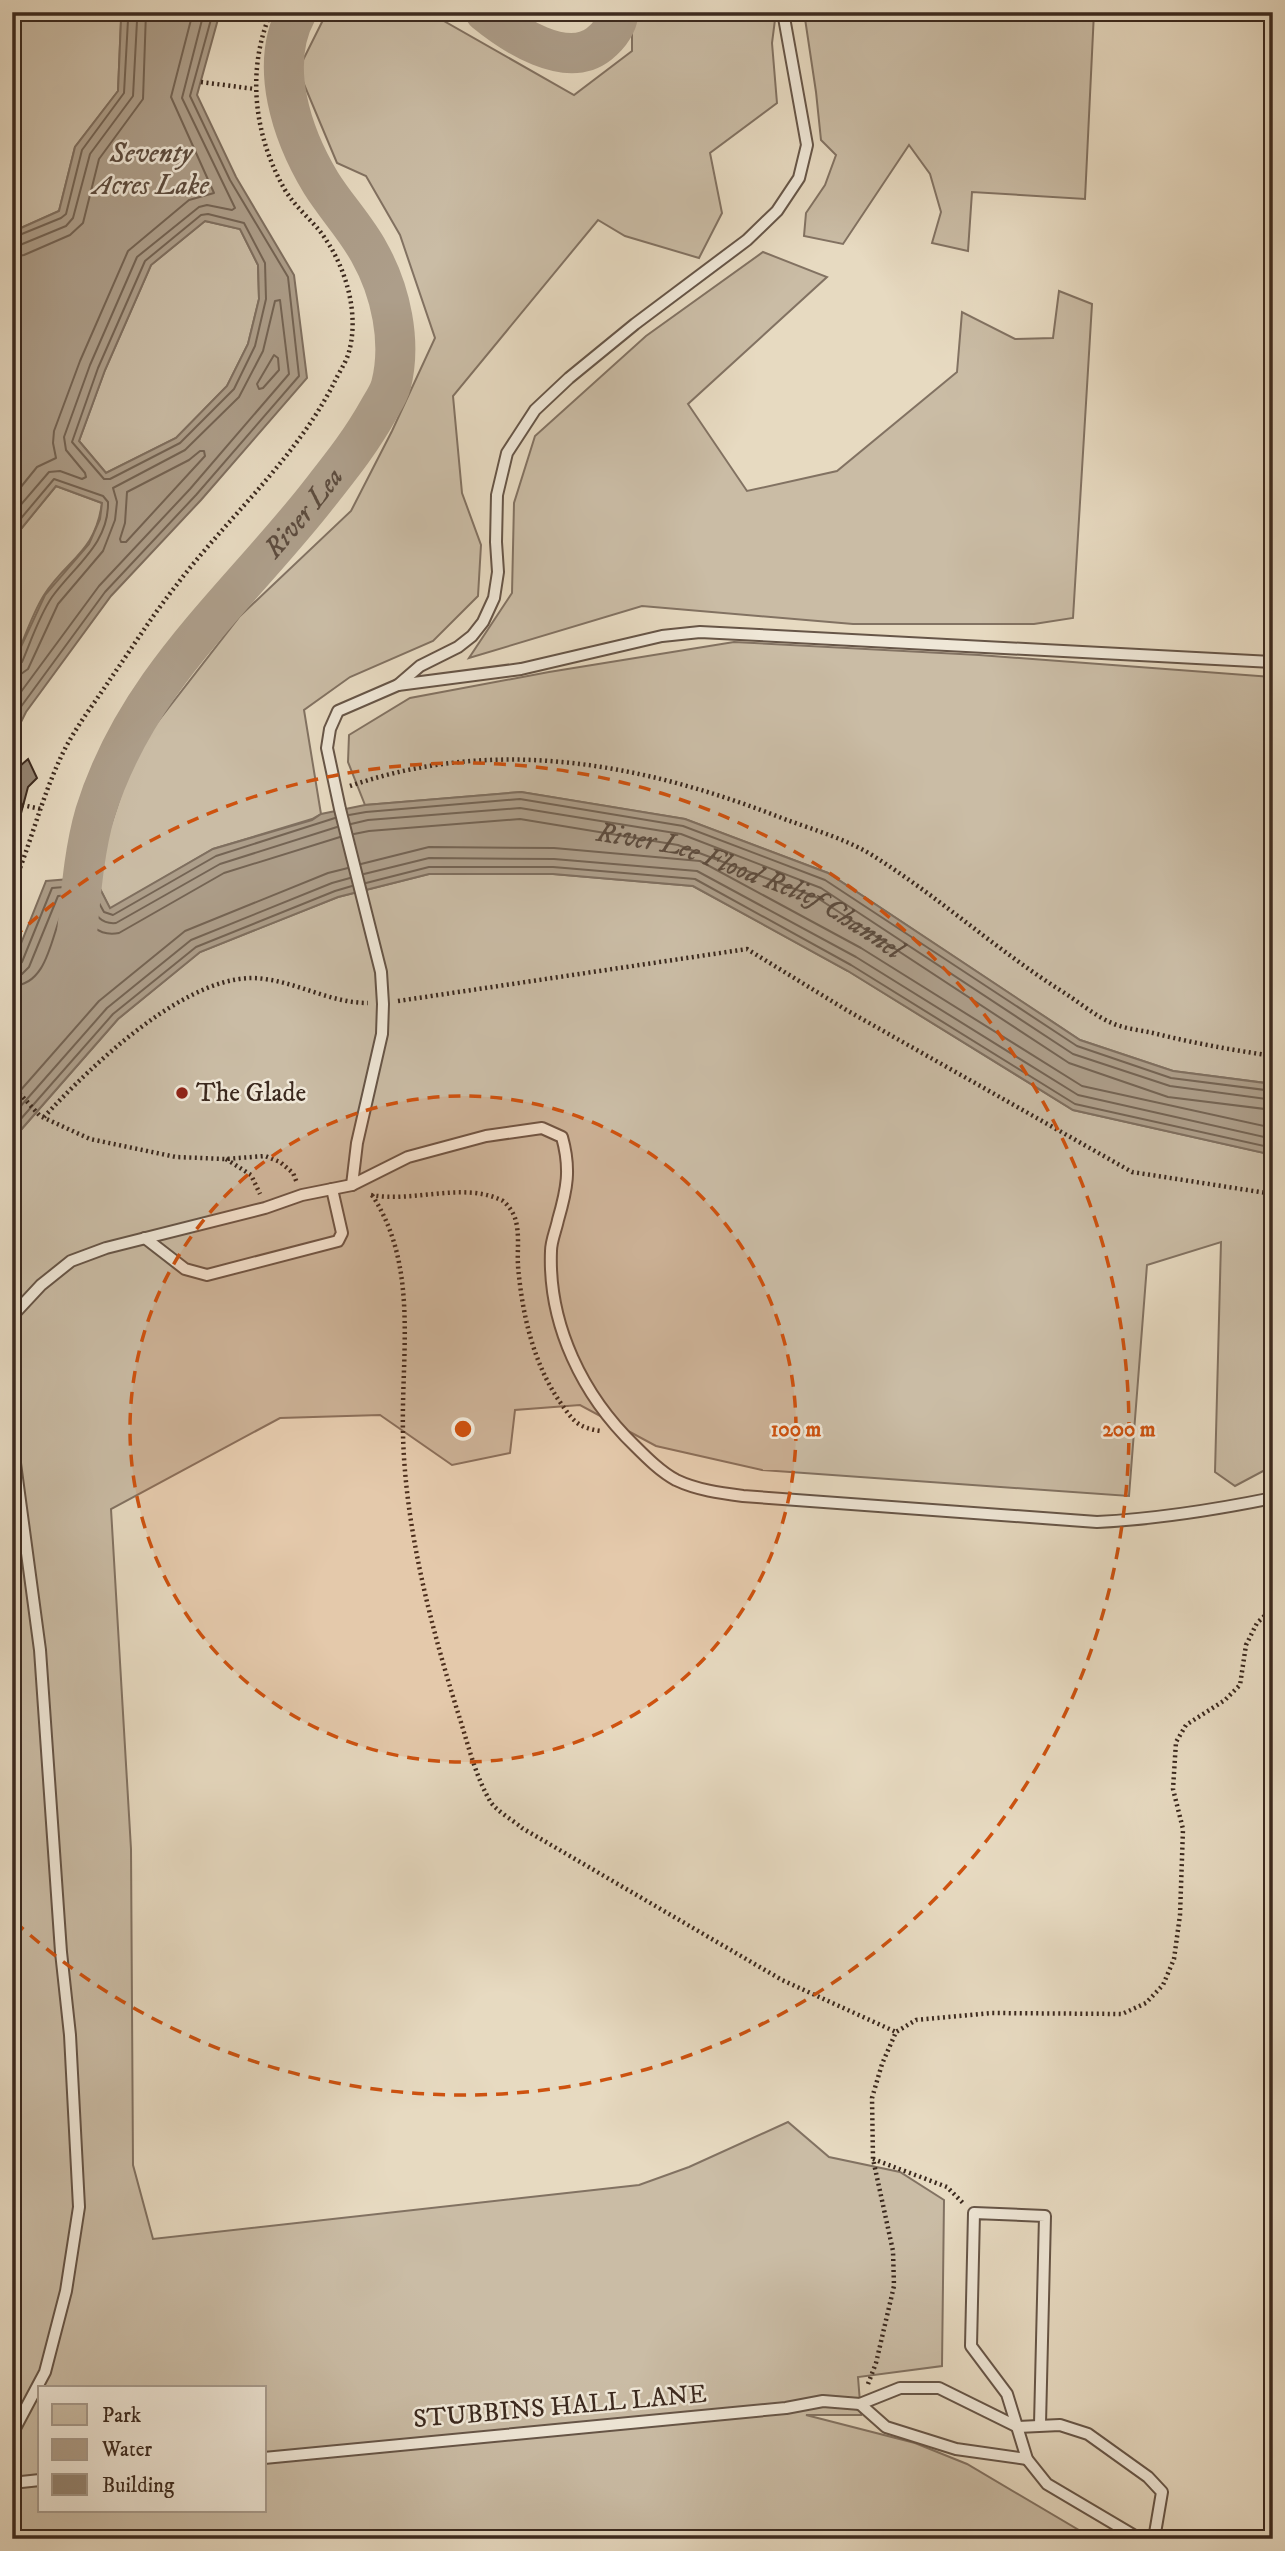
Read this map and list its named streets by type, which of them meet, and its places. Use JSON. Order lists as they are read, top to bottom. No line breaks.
{"streets":{"lane":["STUBBINS HALL LANE"]},"water":["Seventy Acres Lake","River Lea","River Lee Flood Relief Channel"],"places":["The Glade"],"legend":["Park","Water","Building"],"rings":["100 m","200 m"]}
